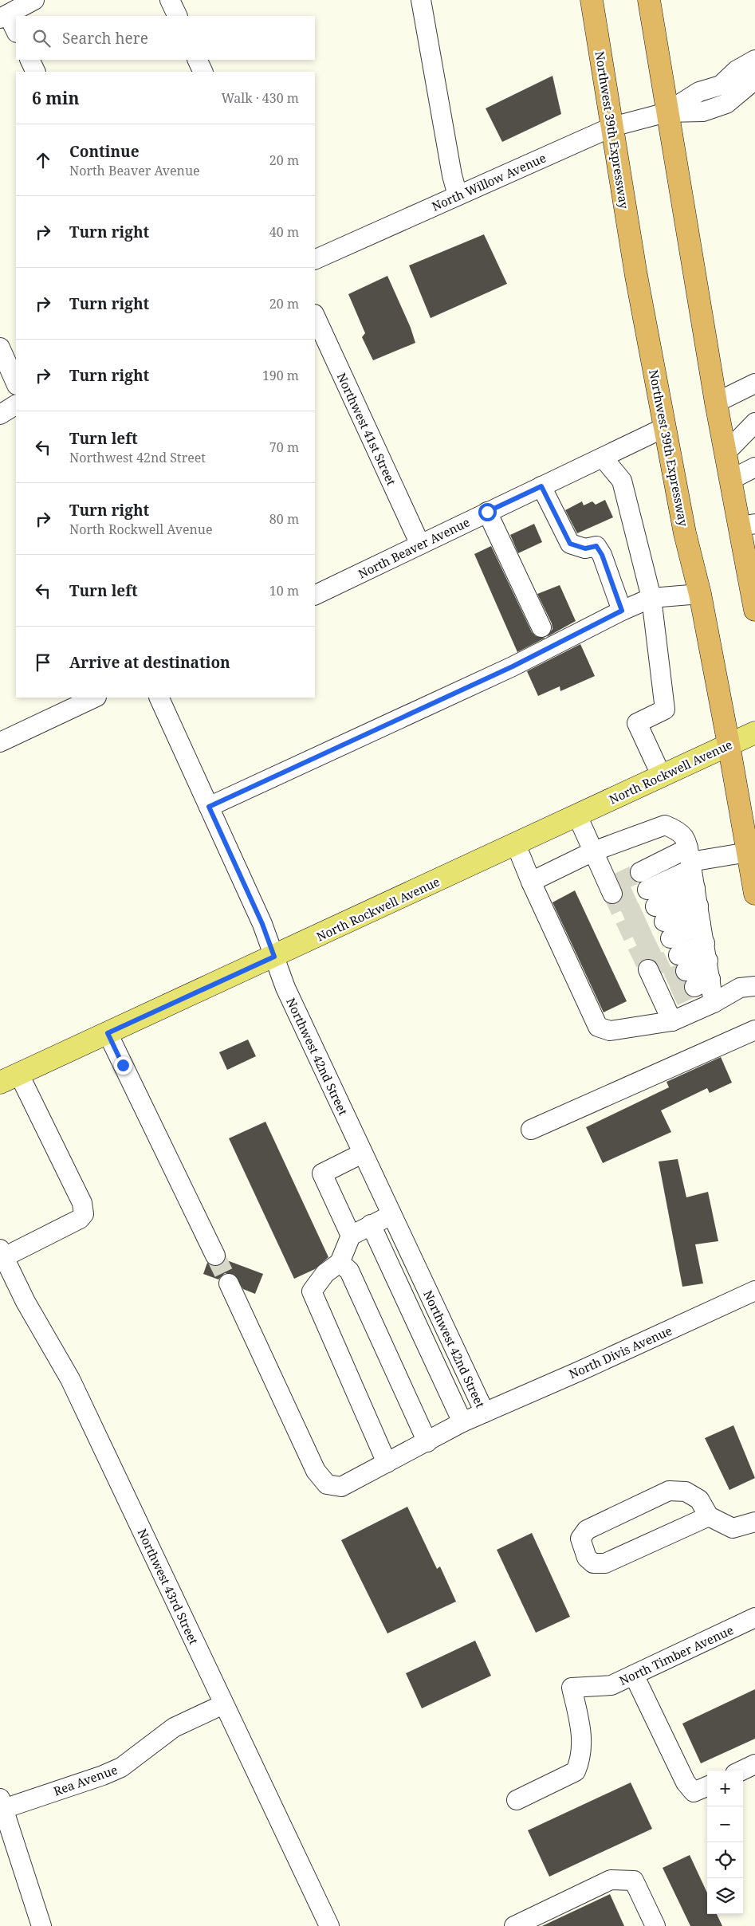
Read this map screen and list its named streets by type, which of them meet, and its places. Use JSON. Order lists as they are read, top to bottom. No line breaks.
{"streets":{"highway":["Northwest 39th Expressway"],"main road":["North Rockwell Avenue"],"street":["North Willow Avenue","Northwest 41st Street","North Beaver Avenue","Northwest 42nd Street","North Divis Avenue","Northwest 43rd Street","North Timber Avenue","Rea Avenue"]},"crossings":[["Northwest 39th Expressway","North Willow Avenue"],["Northwest 39th Expressway","North Beaver Avenue"],["Northwest 39th Expressway","North Rockwell Avenue"],["Northwest 41st Street","North Beaver Avenue"],["North Rockwell Avenue","Northwest 42nd Street"],["Northwest 42nd Street","North Divis Avenue"],["Northwest 43rd Street","Rea Avenue"]],"page":{"search":"Search here","heading":["6 min","Walk · 430 m"],"list":[["Continue","North Beaver Avenue","20 m"],["Turn right","40 m"],["Turn right","20 m"],["Turn right","190 m"],["Turn left","Northwest 42nd Street","70 m"],["Turn right","North Rockwell Avenue","80 m"],["Turn left","10 m"],"Arrive at destination"],"map_buttons":["+","−"]}}
